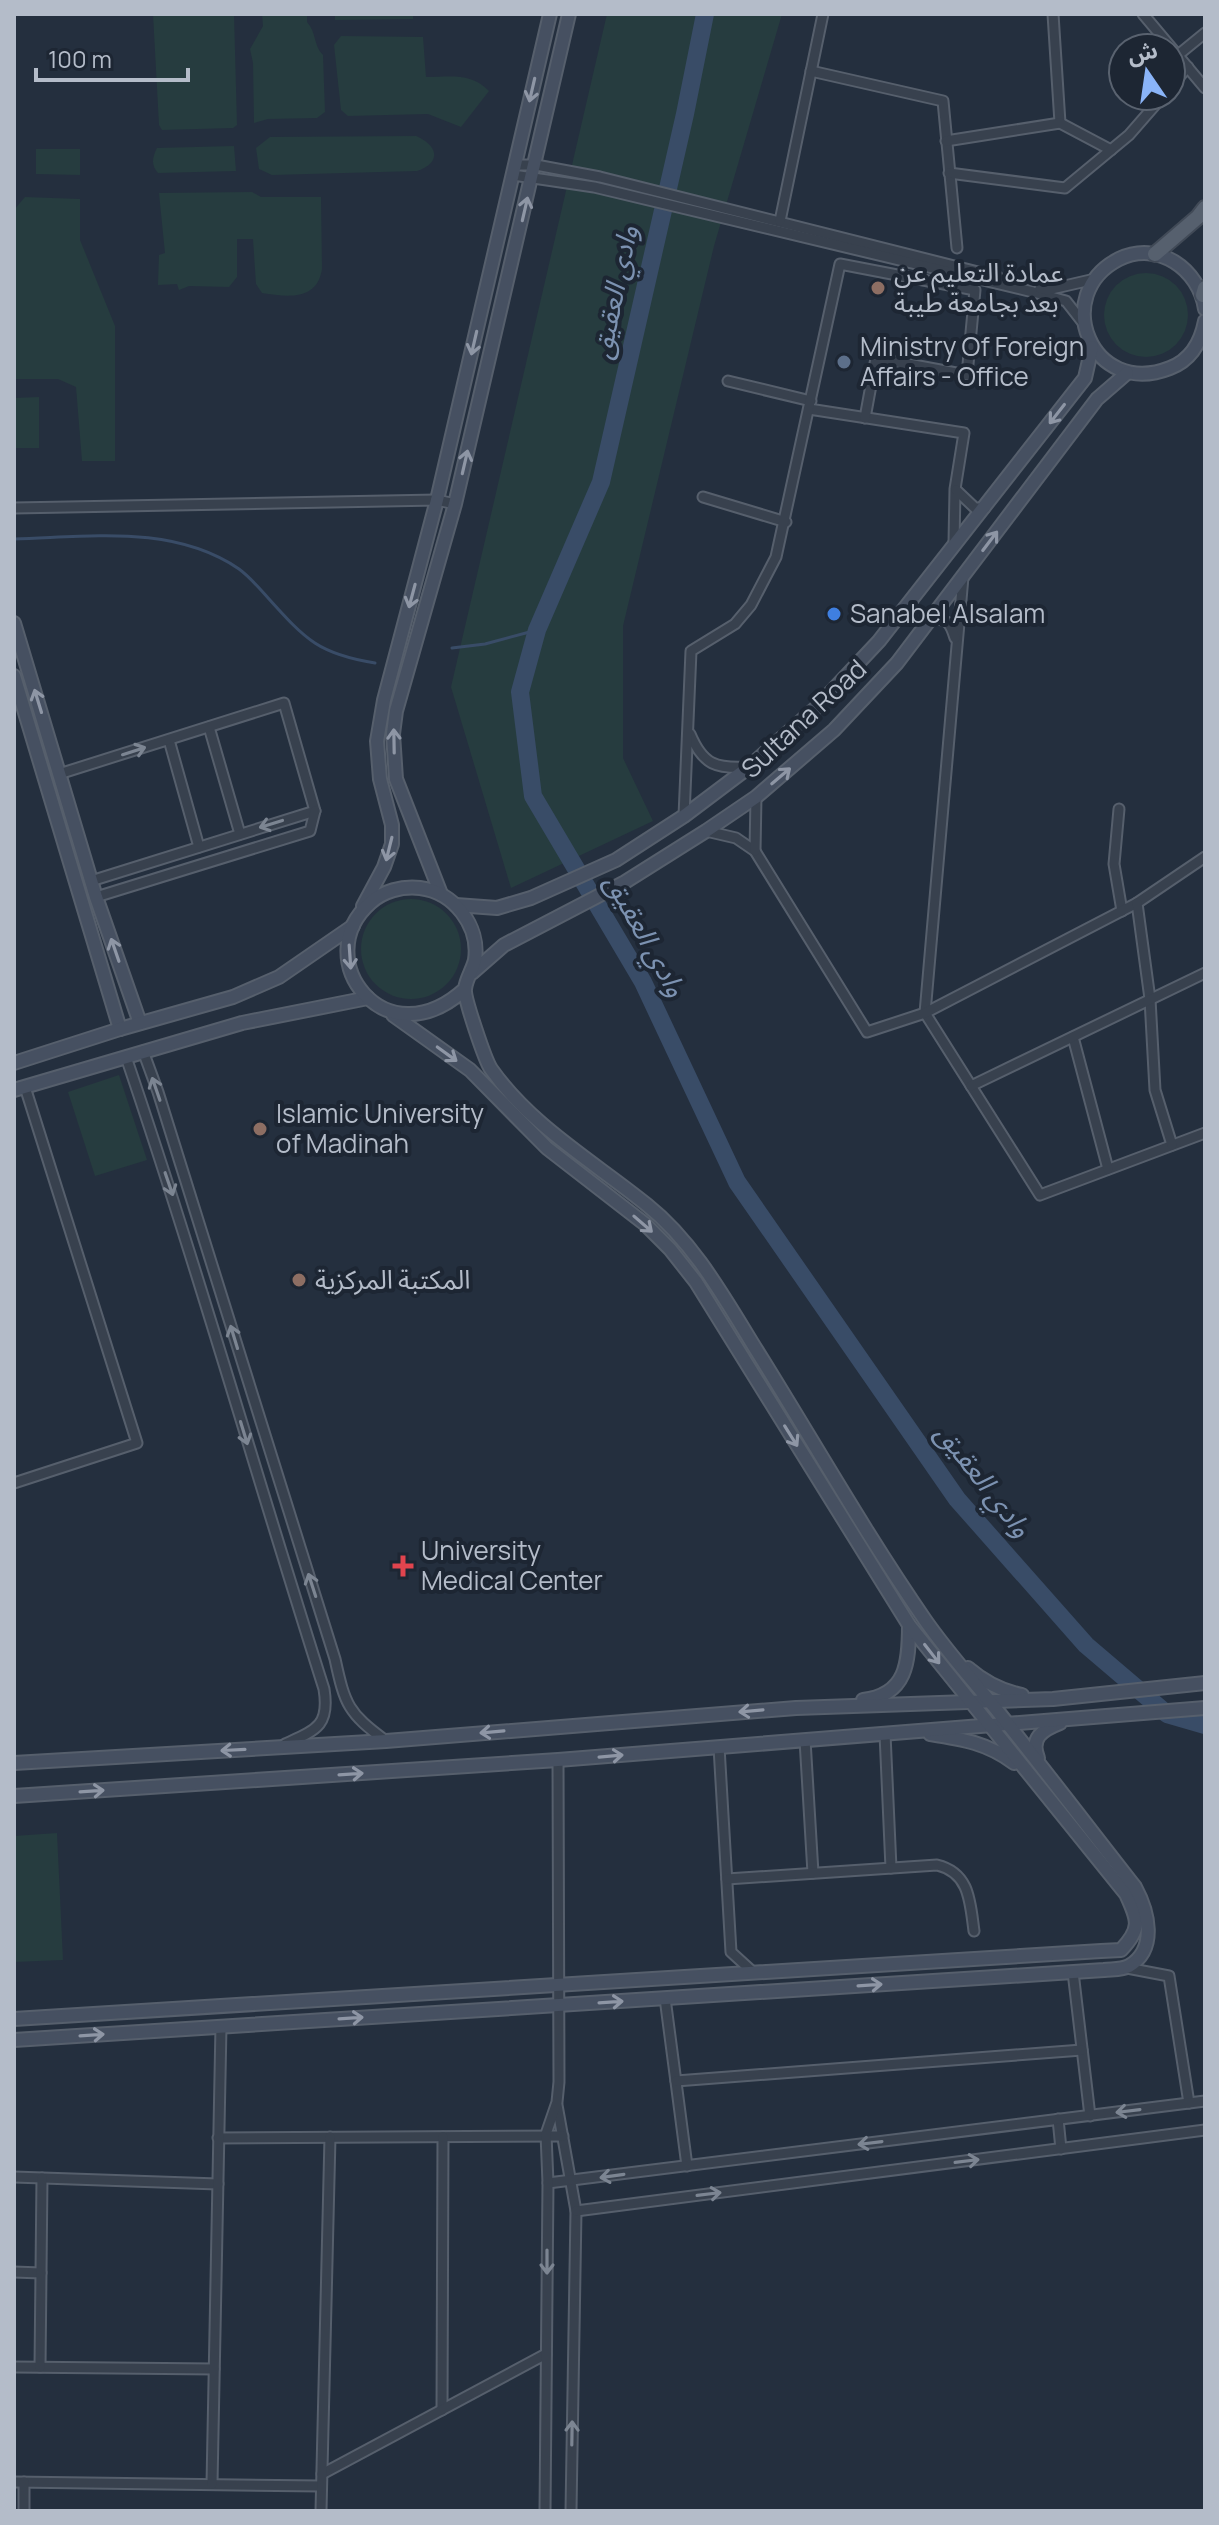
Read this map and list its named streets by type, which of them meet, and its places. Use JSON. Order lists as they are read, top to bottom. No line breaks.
{"streets":{"main road":["Sultana Road"]},"water":["وادي العقيق"],"places":{"other":["عمادة التعليم عن بعد بجامعة طيبة","Ministry Of Foreign Affairs - Office","Sanabel Alsalam","Islamic University of Madinah","المكتبة المركزية"],"health":["University Medical Center"]},"scale_bar":"100 m","north":"top"}
